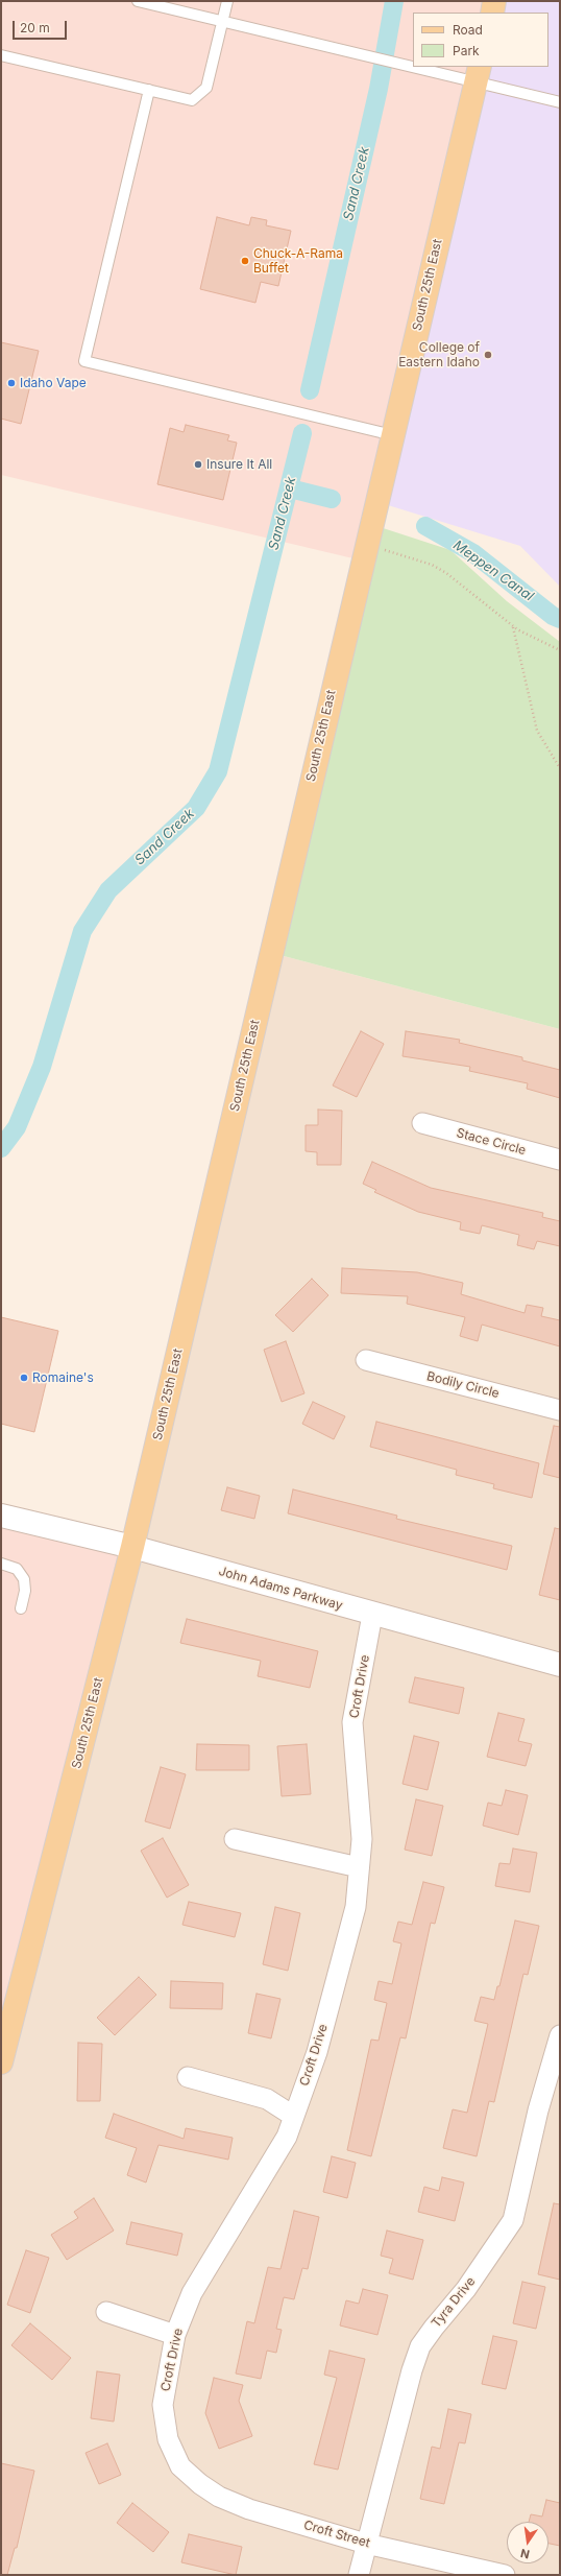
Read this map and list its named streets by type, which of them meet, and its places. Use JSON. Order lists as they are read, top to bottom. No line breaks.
{"streets":{"main road":["South 25th East"],"street":["Stace Circle","Bodily Circle","John Adams Parkway","Croft Drive","Tyra Drive","Croft Street"]},"crossings":[["South 25th East","John Adams Parkway"],["John Adams Parkway","Croft Drive"],["Croft Drive","Croft Street"],["Tyra Drive","Croft Street"]],"water":["Sand Creek","Meppen Canal"],"places":["Chuck-A-Rama Buffet","College of Eastern Idaho","Idaho Vape","Insure It All","Romaine's"],"legend":["Road","Park"],"scale_bar":"20 m","north":"bottom"}
